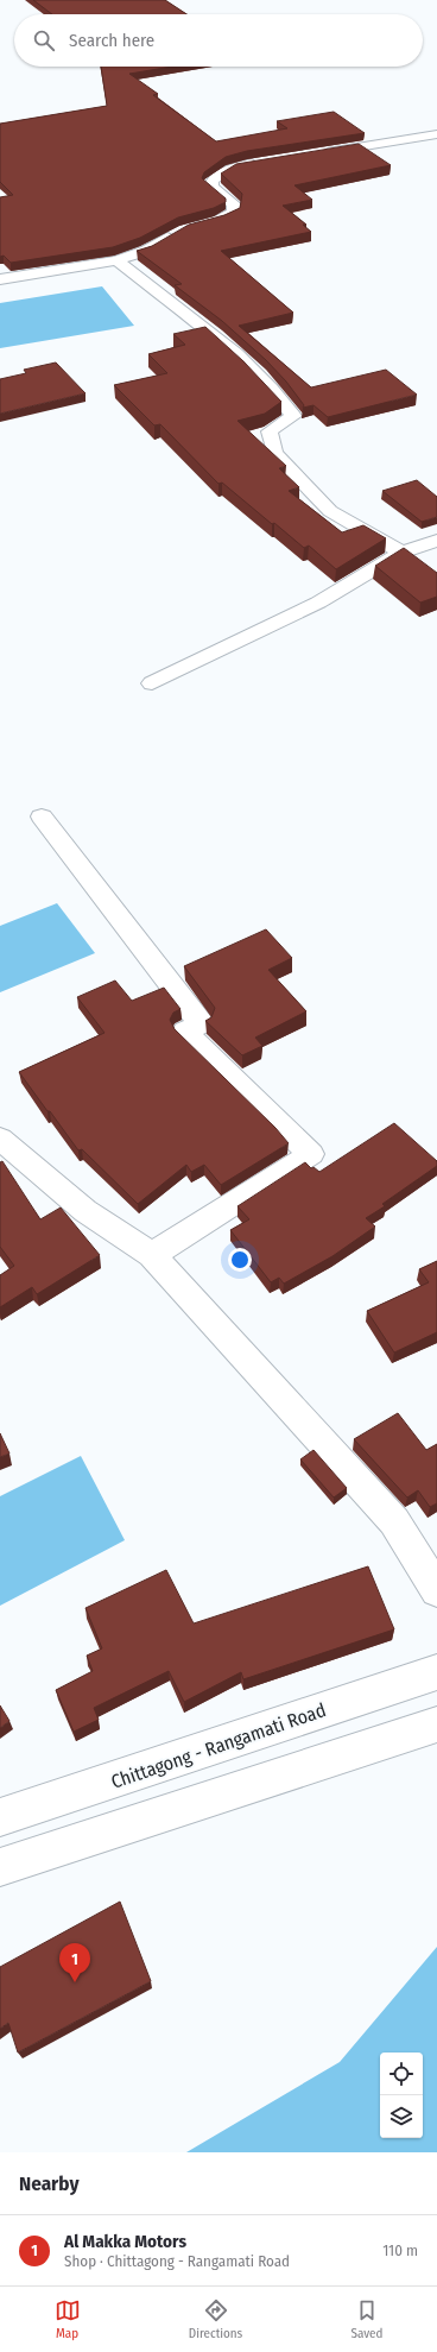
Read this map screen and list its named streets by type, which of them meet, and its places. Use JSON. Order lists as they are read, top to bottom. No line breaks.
{"streets":{"main road":["Chittagong - Rangamati Road"]},"page":{"search":"Search here","pins":"1","heading":"Nearby","list":[{"mark":"1","name":"Al Makka Motors","note":"Shop · Chittagong - Rangamati Road","value":"110 m"}],"nav":["Map","Directions","Saved"]}}
